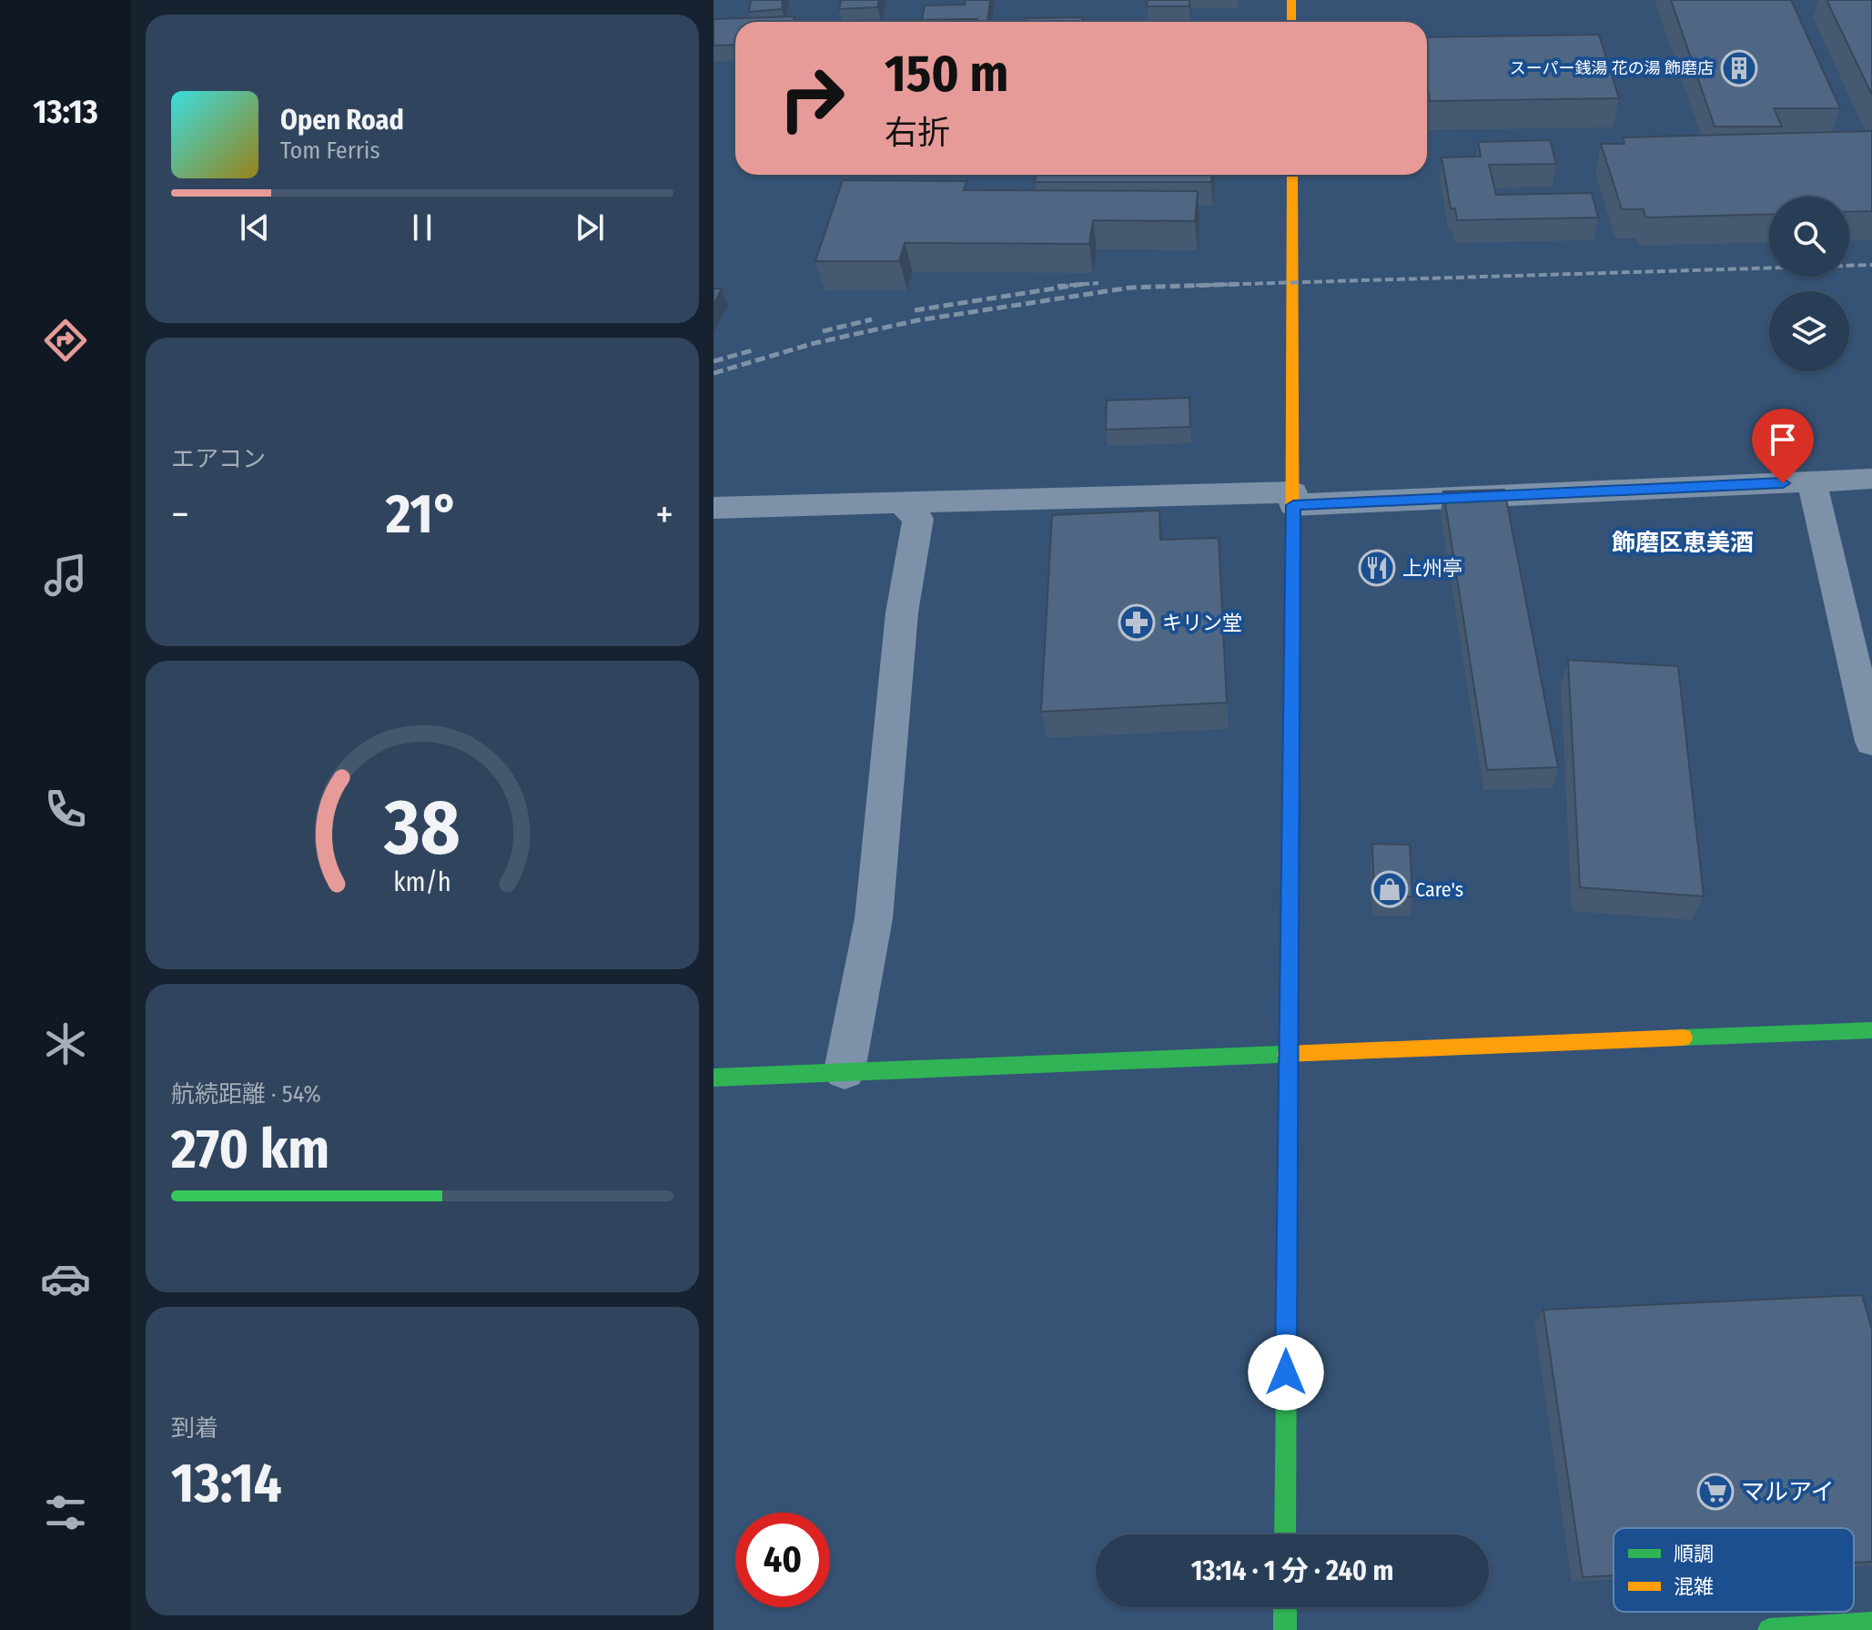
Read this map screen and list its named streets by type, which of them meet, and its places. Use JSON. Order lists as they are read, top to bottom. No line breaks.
{"districts":["飾磨区恵美酒"],"places":{"building":["スーパー銭湯 花の湯 飾磨店"],"restaurant":["上州亭"],"pharmacy":["キリン堂"],"shop":["Care's"],"supermarket":["マルアイ"]},"legend":["順調","混雑"],"page":{"tabs":"13:13","turn":["150 m","右折"],"song":["Open Road","Tom Ferris"],"tile":["エアコン",["航続距離 · 54%","270 km"],["到着","13:14"]],"heat":["−","21°","+"],"limit":"40","trip":"13:14 · 1 分 · 240 m","gauge":["38","km/h"]}}
